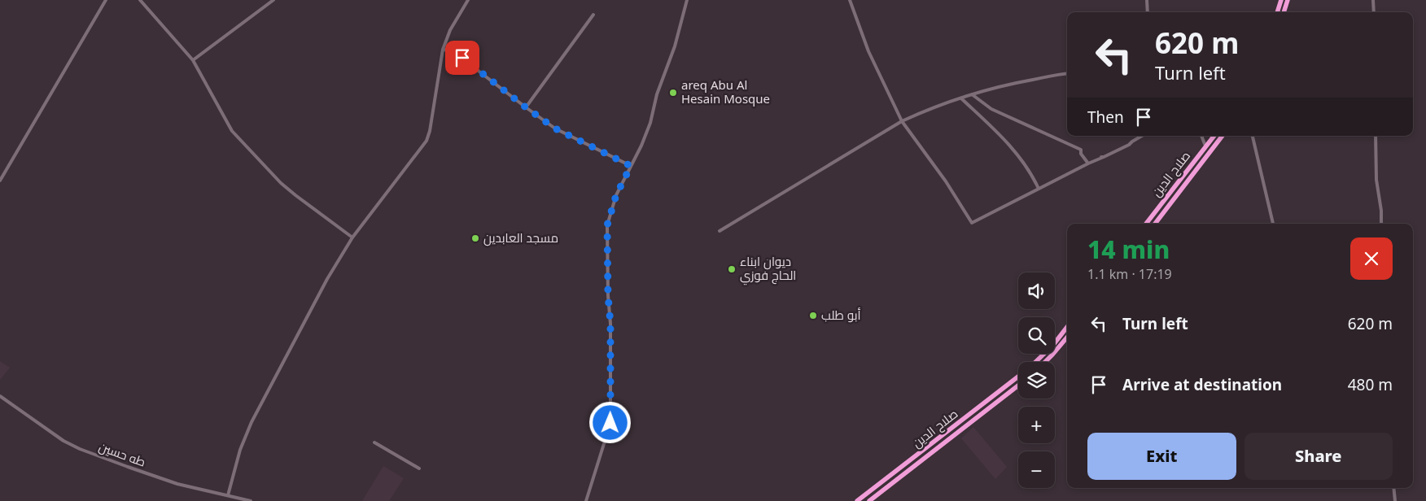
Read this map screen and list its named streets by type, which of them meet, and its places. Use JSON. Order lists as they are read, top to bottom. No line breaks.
{"streets":{"highway":["صلاح الدين"],"street":["طه حسين"]},"places":["areq Abu Al Hesain Mosque","مسجد العابدين","ديوان ابناء الحاج فوزي","أبو طلب"],"page":{"turn":["620 m","Turn left"],"then":"Then","heading":["14 min","1.1 km · 17:19"],"map_buttons":["+","−"],"list":[{"name":"Turn left","value":"620 m"},{"name":"Arrive at destination","value":"480 m"}],"buttons":["Exit","Share"]}}
